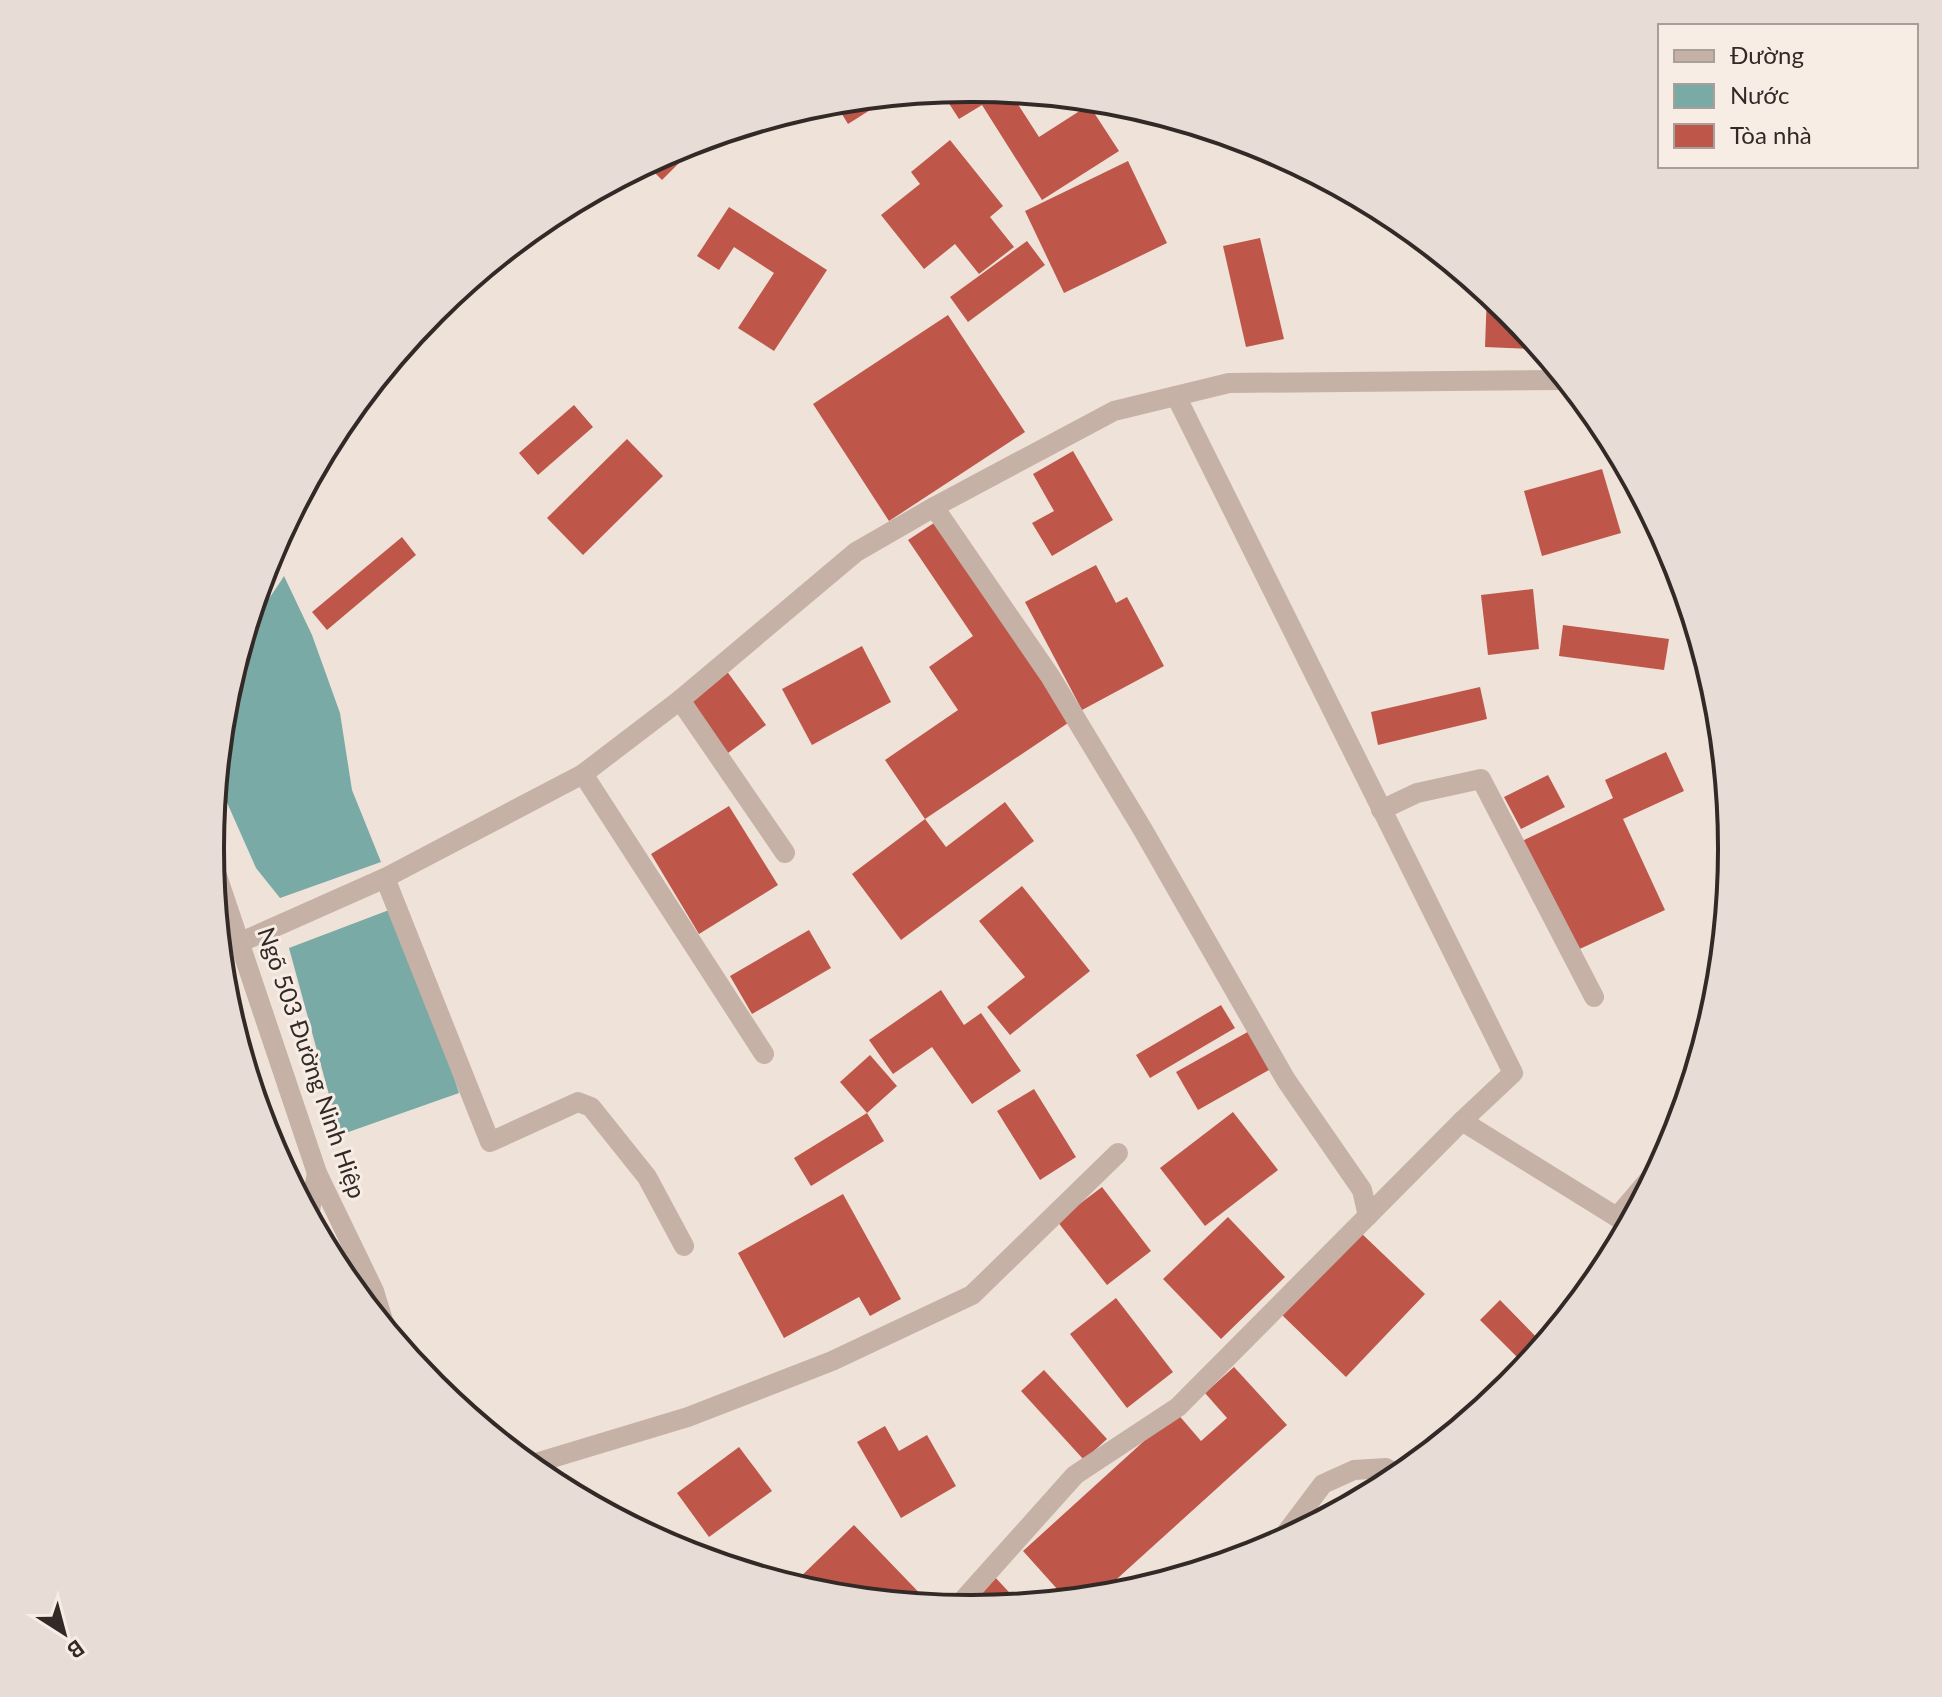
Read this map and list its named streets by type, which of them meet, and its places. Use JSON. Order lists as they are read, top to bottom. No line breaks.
{"streets":{"street":["Ngõ 503 Đường Ninh Hiệp"]},"legend":["Đường","Nước","Tòa nhà"],"north":"bottom right"}
